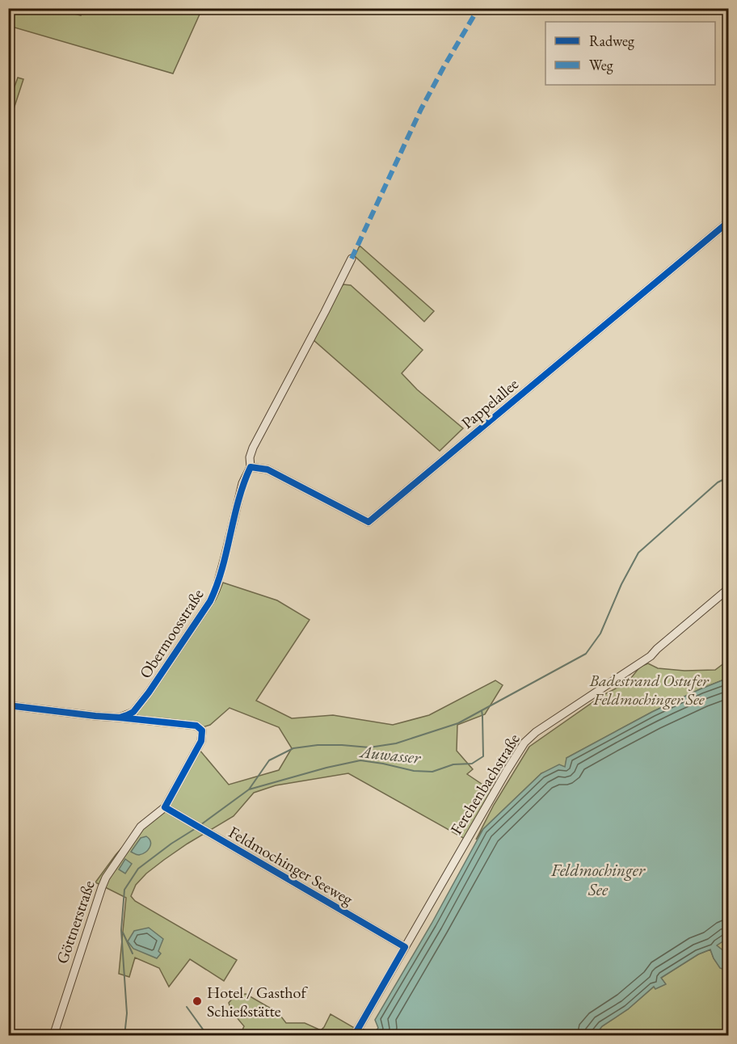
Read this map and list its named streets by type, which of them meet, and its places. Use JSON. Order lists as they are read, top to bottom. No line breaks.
{"streets":{"street":["Pappelallee","Obermoosstraße","Ferchenbachstraße","Feldmochinger Seeweg","Göttnerstraße"]},"crossings":[["Pappelallee","Obermoosstraße"],["Obermoosstraße","Göttnerstraße"],["Ferchenbachstraße","Feldmochinger Seeweg"],["Feldmochinger Seeweg","Göttnerstraße"]],"water":["Auwasser","Feldmochinger See"],"parks":["Badestrand Ostufer Feldmochinger See"],"places":["Hotel / Gasthof Schießstätte"],"legend":["Radweg","Weg"]}
